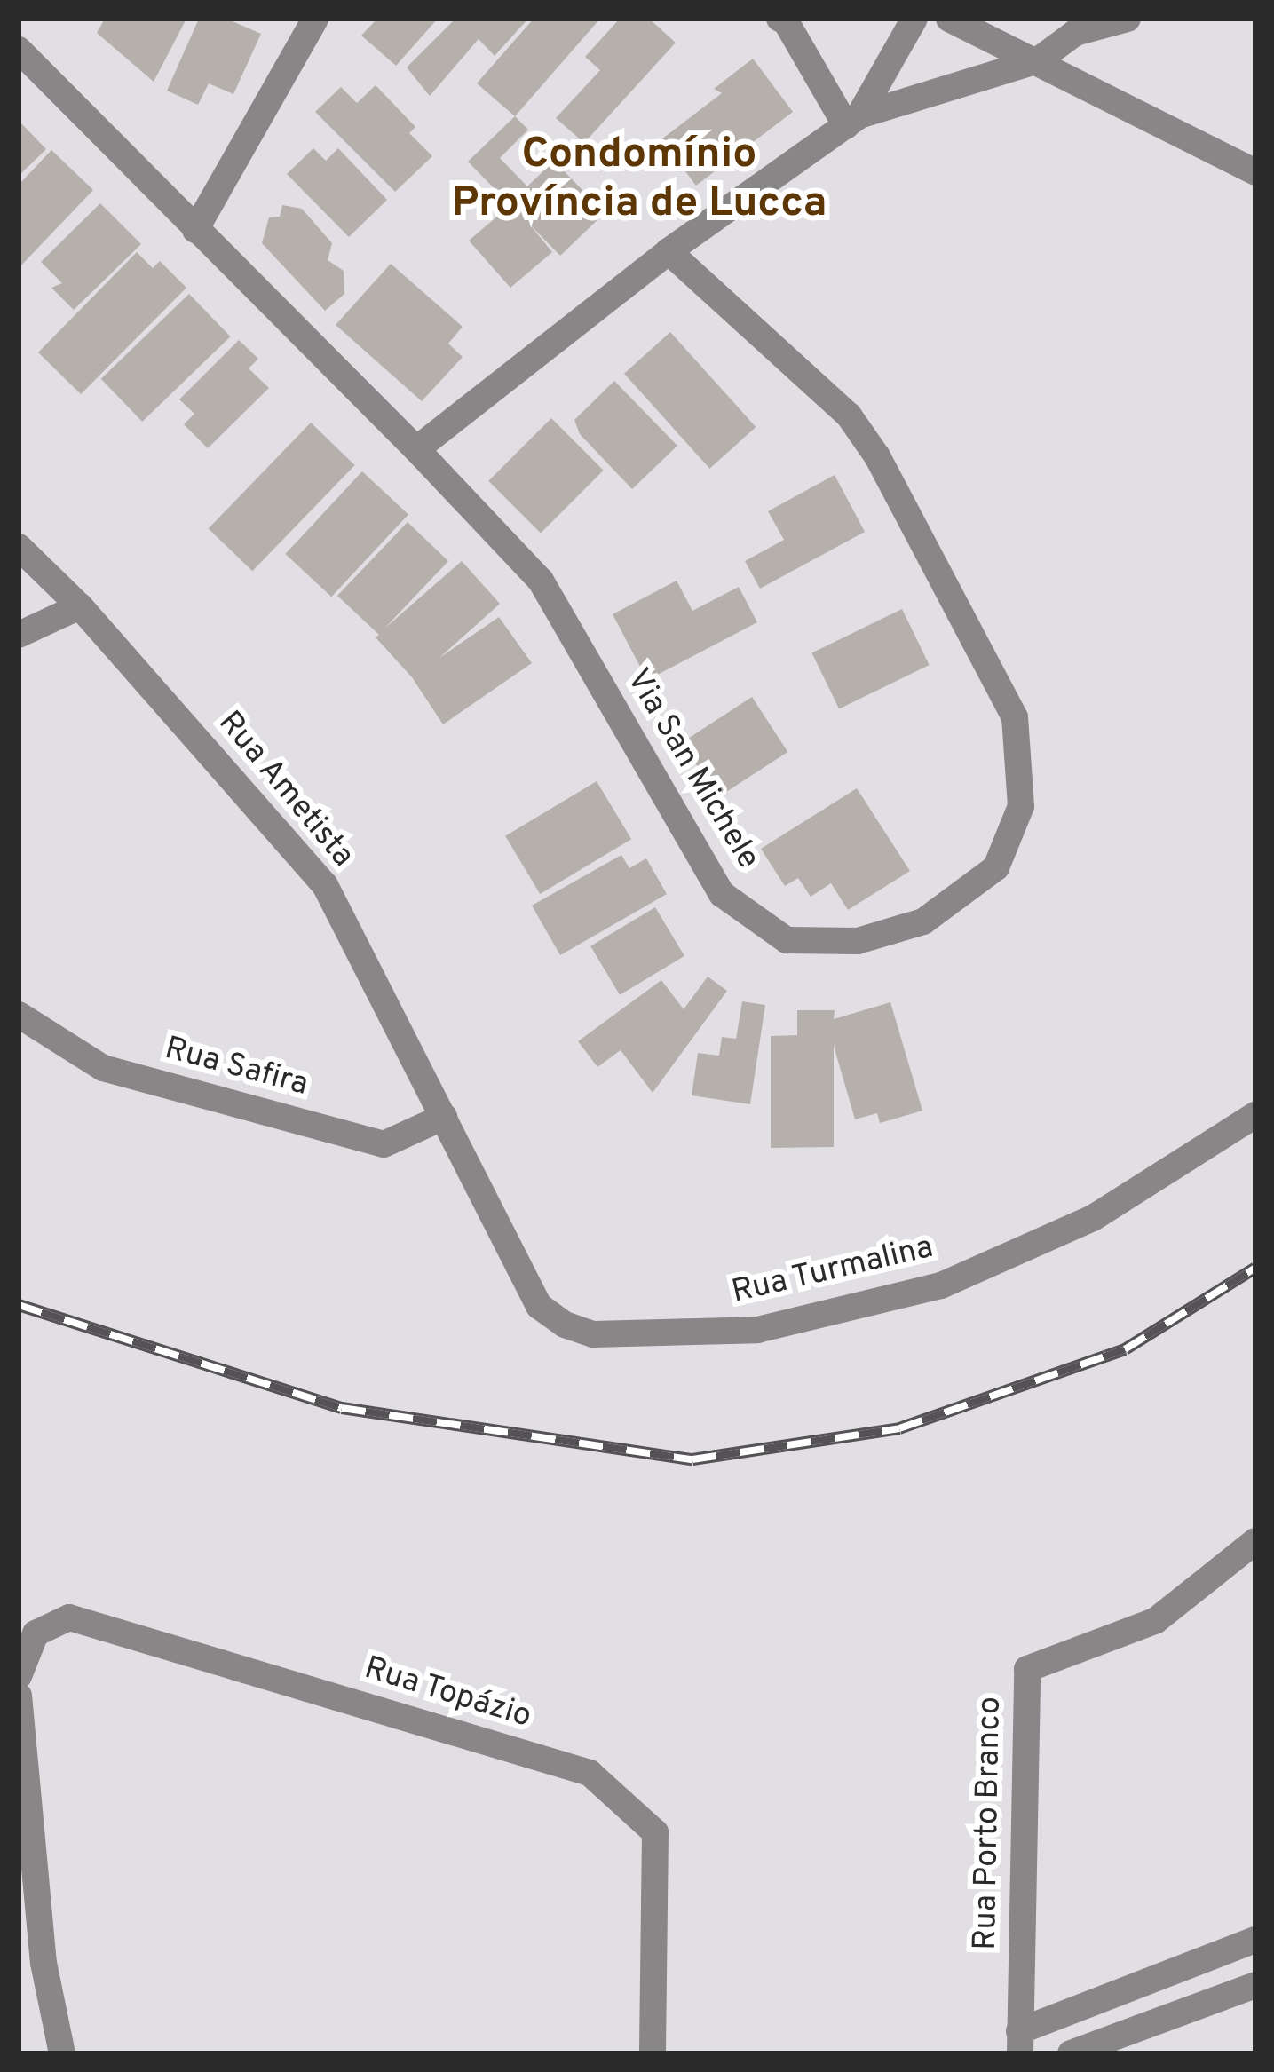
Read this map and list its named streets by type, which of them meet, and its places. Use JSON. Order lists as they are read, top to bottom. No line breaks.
{"streets":{"street":["Via San Michele","Rua Ametista","Rua Safira","Rua Turmalina","Rua Topázio","Rua Porto Branco"]},"crossings":[["Rua Ametista","Rua Safira"],["Rua Ametista","Rua Turmalina"],["Rua Safira","Rua Turmalina"]],"districts":["Condomínio Província de Lucca"]}
